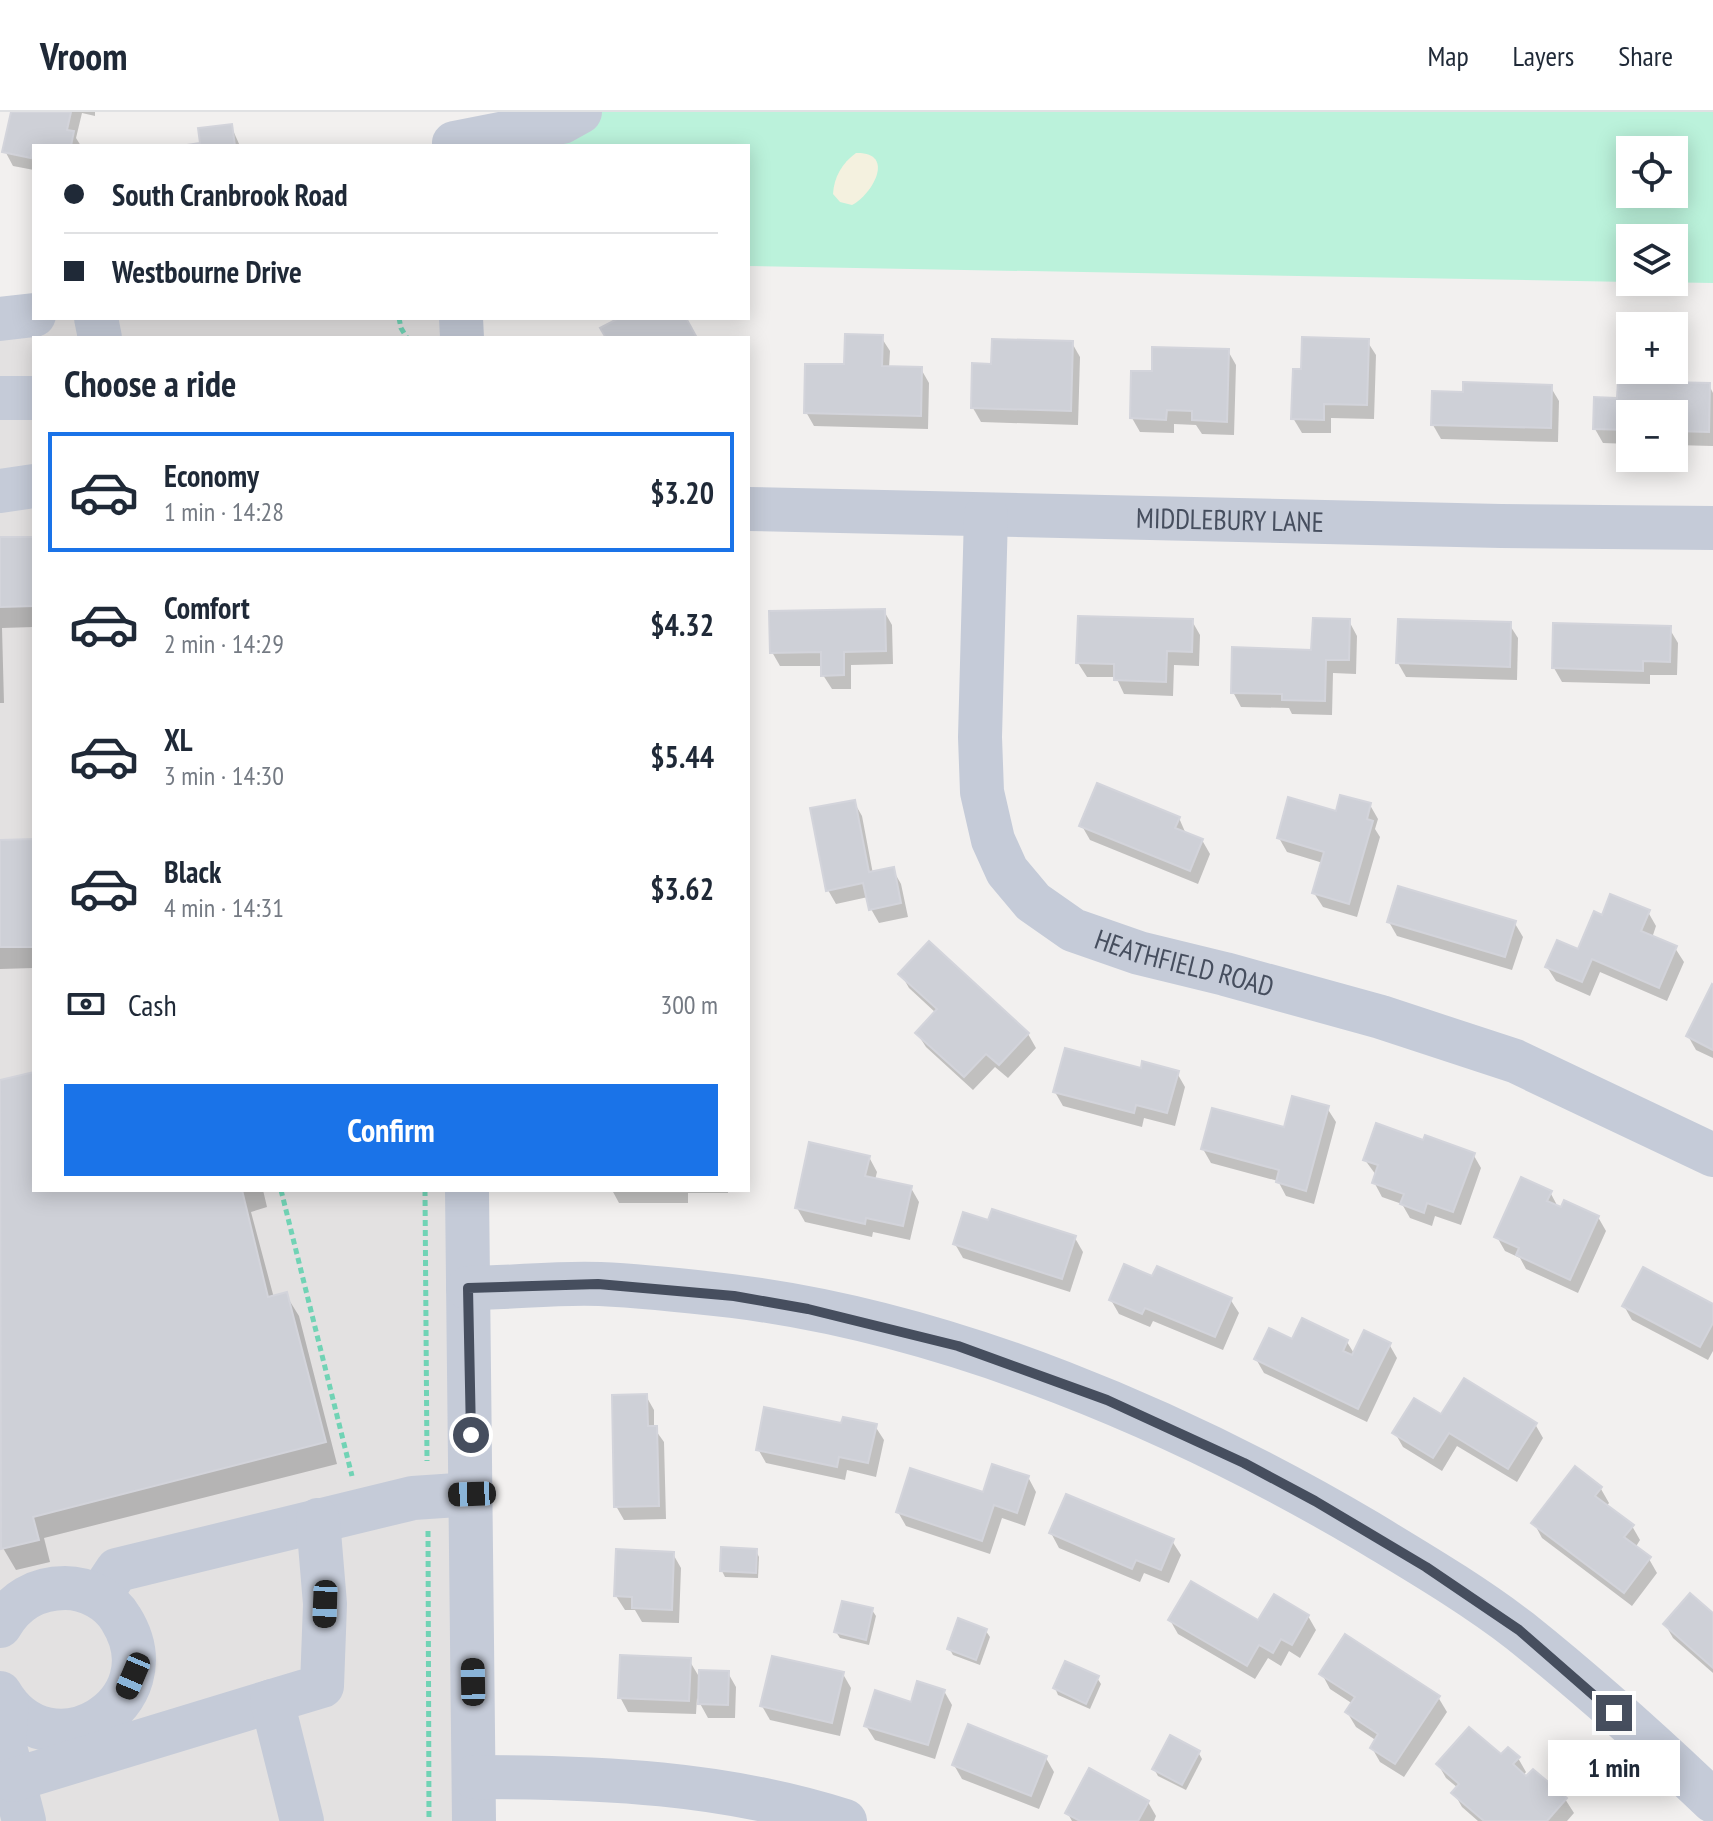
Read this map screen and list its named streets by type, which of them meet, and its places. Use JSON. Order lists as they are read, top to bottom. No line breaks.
{"streets":{"street":["MIDDLEBURY LANE","HEATHFIELD ROAD"]},"crossings":[["MIDDLEBURY LANE","HEATHFIELD ROAD"]],"page":{"header":"Vroom","nav":["Map","Layers","Share"],"map_buttons":["+","−"],"banner":["South Cranbrook Road","Westbourne Drive"],"heading":"Choose a ride","list":[{"name":"Economy","note":"1 min · 14:28","value":"$3.20"},{"name":"Comfort","note":"2 min · 14:29","value":"$4.32"},{"name":"XL","note":"3 min · 14:30","value":"$5.44"},{"name":"Black","note":"4 min · 14:31","value":"$3.62"}],"pay":["Cash","300 m"],"buttons":"Confirm","bubble":"1 min"}}
